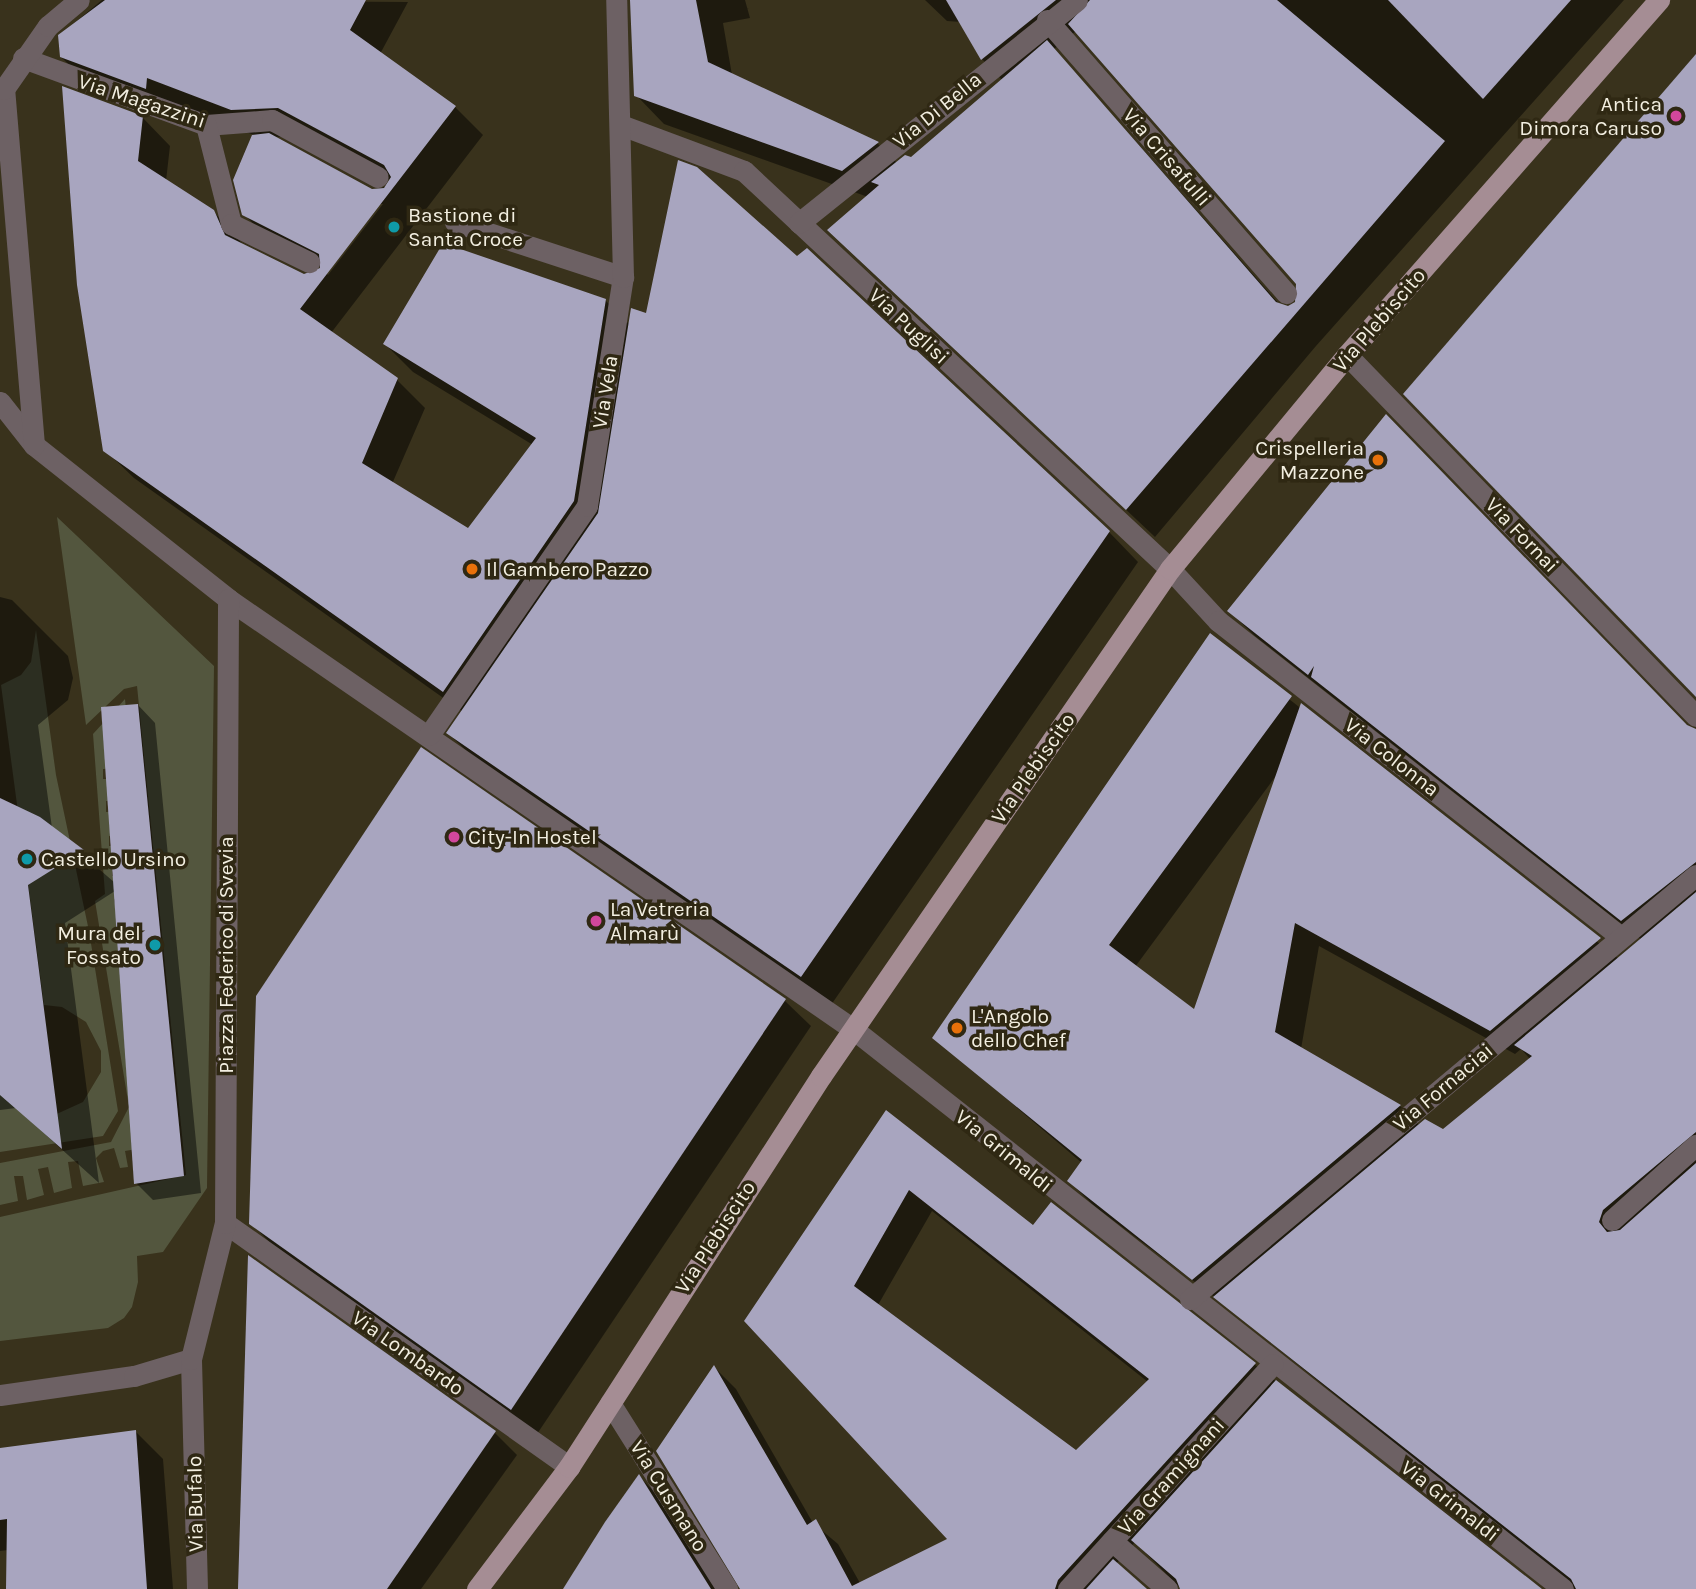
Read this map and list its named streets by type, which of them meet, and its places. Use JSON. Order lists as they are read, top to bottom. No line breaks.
{"streets":{"main road":["Via Plebiscito"],"street":["Via Magazzini","Via Di Bella","Via Crisafulli","Via Puglisi","Via Vela","Via Fornai","Via Colonna","Piazza Federico di Svevia","Via Fornaciai","Via Grimaldi","Via Lombardo","Via Gramignani","Via Cusmano","Via Bufalo"]},"crossings":[["Via Di Bella","Via Crisafulli"],["Via Di Bella","Via Puglisi"],["Via Plebiscito","Via Puglisi"],["Via Plebiscito","Via Fornai"],["Via Plebiscito","Via Colonna"],["Via Plebiscito","Via Grimaldi"],["Via Plebiscito","Via Lombardo"],["Via Plebiscito","Via Cusmano"],["Via Puglisi","Via Vela"],["Via Puglisi","Via Colonna"],["Via Vela","Via Grimaldi"],["Via Colonna","Via Fornaciai"],["Piazza Federico di Svevia","Via Grimaldi"],["Piazza Federico di Svevia","Via Lombardo"],["Piazza Federico di Svevia","Via Bufalo"],["Via Fornaciai","Via Grimaldi"],["Via Grimaldi","Via Gramignani"]],"places":["Antica Dimora Caruso","Bastione di Santa Croce","Crispelleria Mazzone","Il Gambero Pazzo","City-In Hostel","Castello Ursino","La Vetreria Almarù","Mura del Fossato","L'Angolo dello Chef"]}
